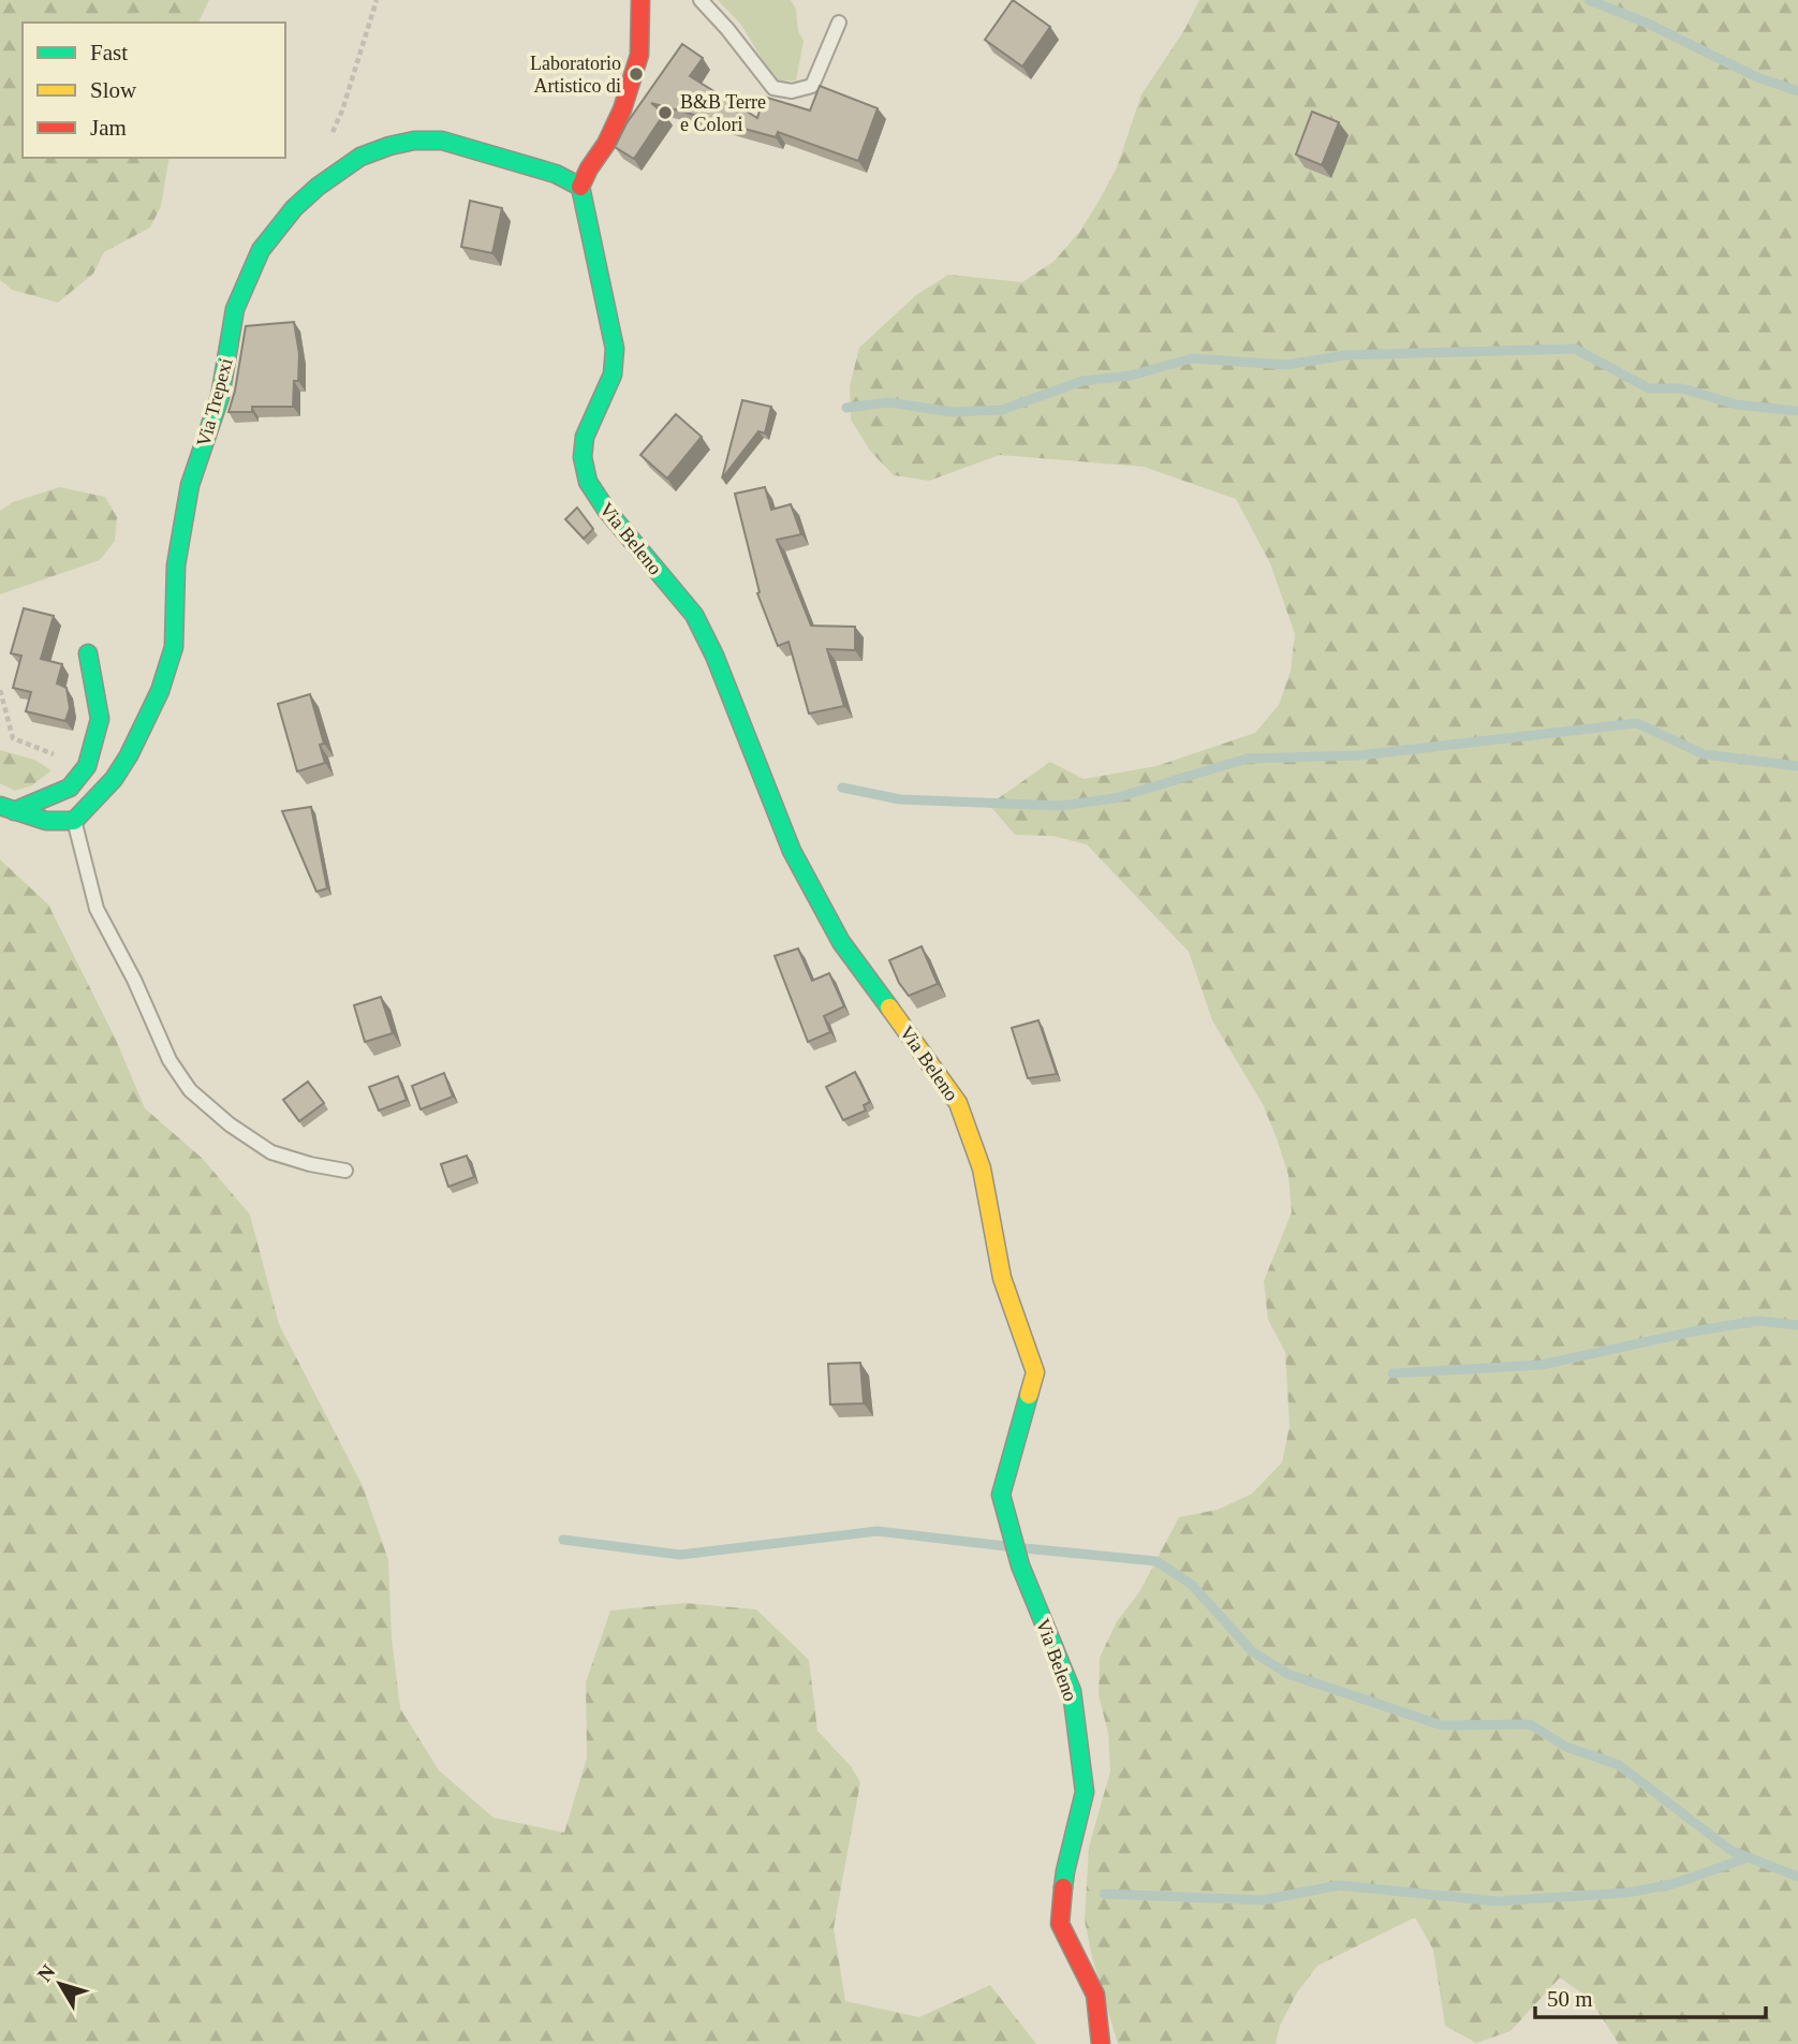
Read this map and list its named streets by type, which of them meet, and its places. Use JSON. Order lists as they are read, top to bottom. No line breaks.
{"streets":{"street":["Via Trepexi","Via Beleno"]},"crossings":[["Via Trepexi","Via Beleno"]],"places":["Laboratorio Artistico di","B&B Terre e Colori"],"legend":["Fast","Slow","Jam"],"scale_bar":"50 m","north":"top left"}
